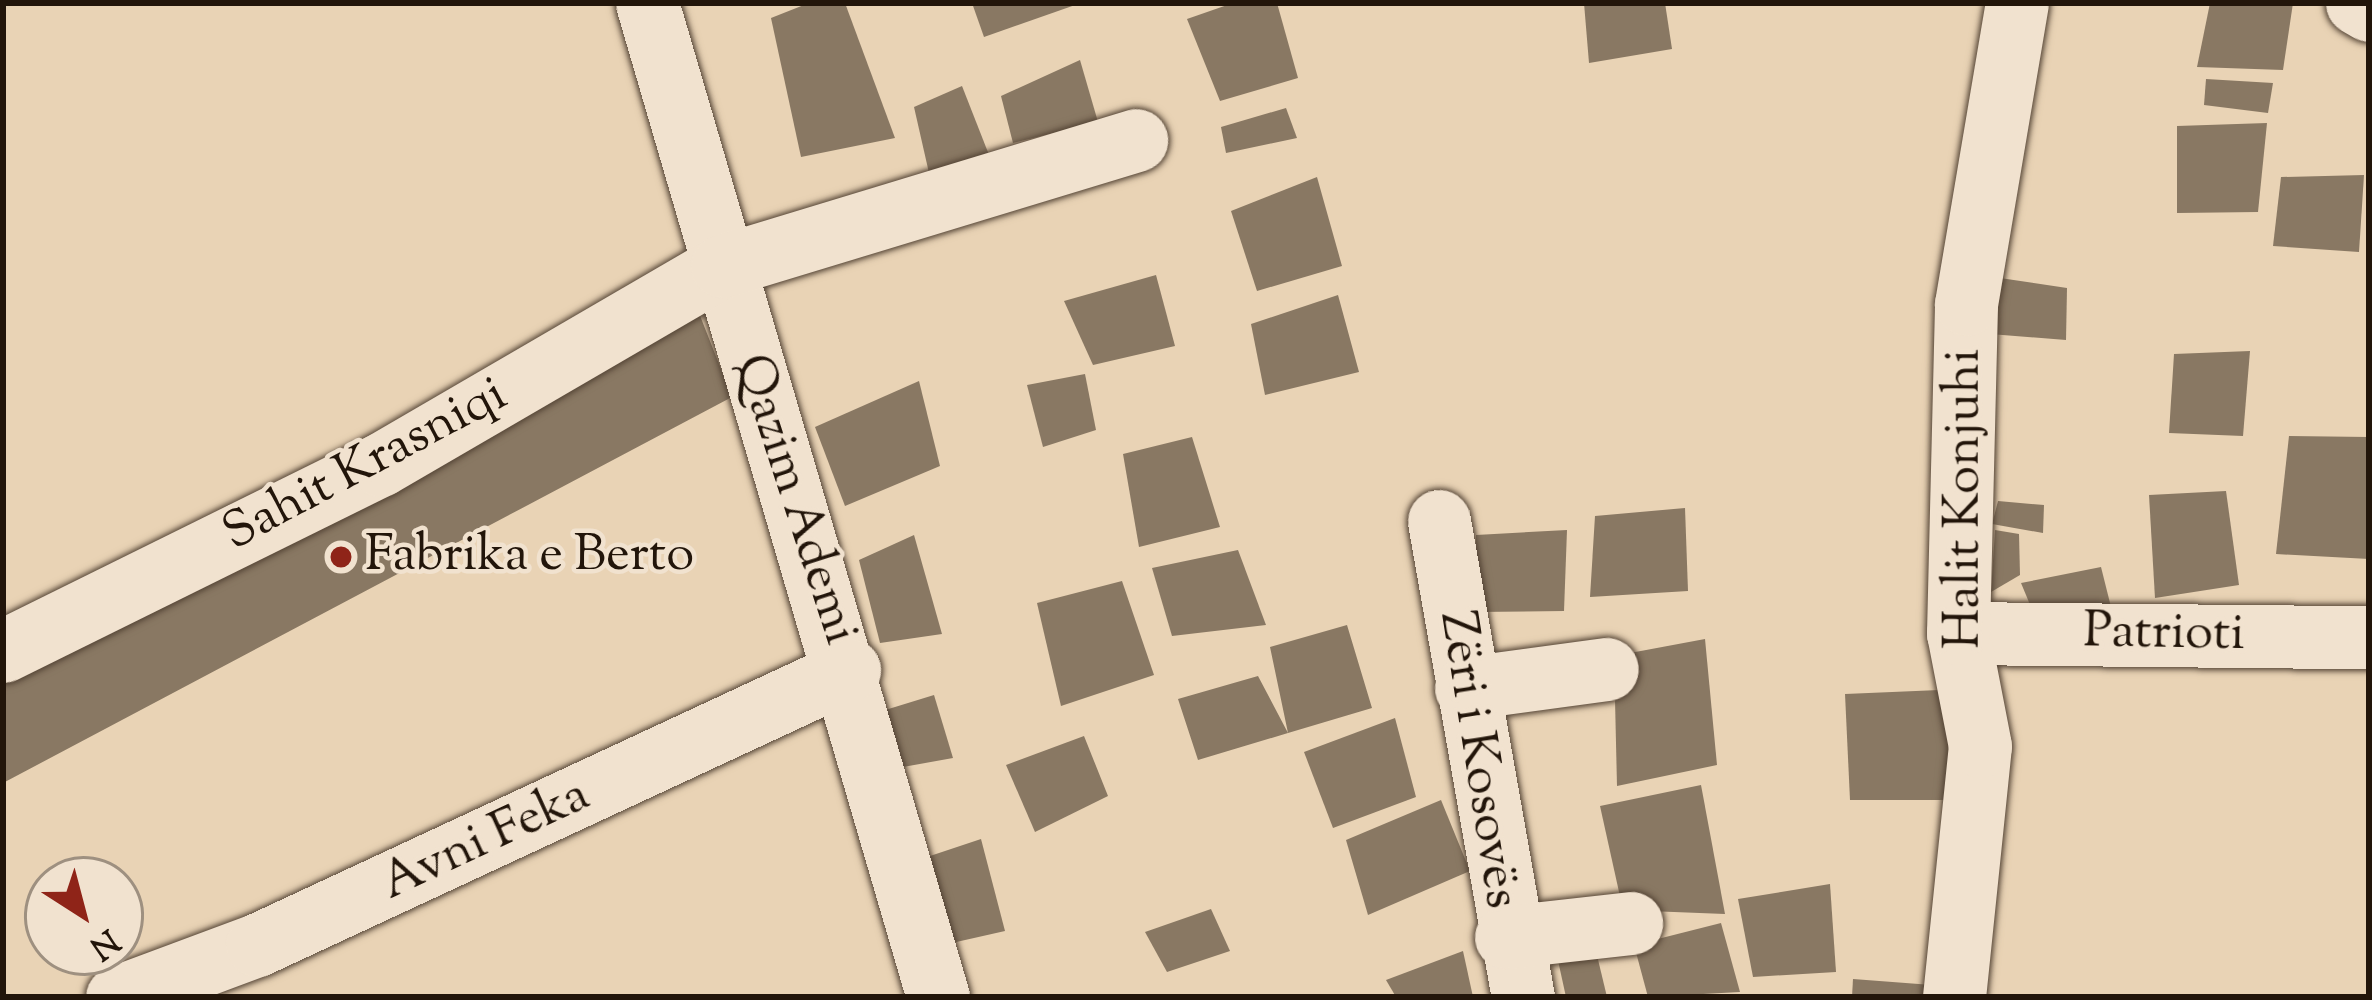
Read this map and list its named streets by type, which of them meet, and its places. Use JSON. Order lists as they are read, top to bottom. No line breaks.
{"streets":{"street":["Sahit Krasniqi","Halit Konjuhi","Qazim Ademi","Patrioti","Zëri i Kosovës","Avni Feka"]},"crossings":[["Sahit Krasniqi","Qazim Ademi"],["Halit Konjuhi","Patrioti"],["Qazim Ademi","Avni Feka"]],"places":["Fabrika e Berto"],"north":"bottom right"}
